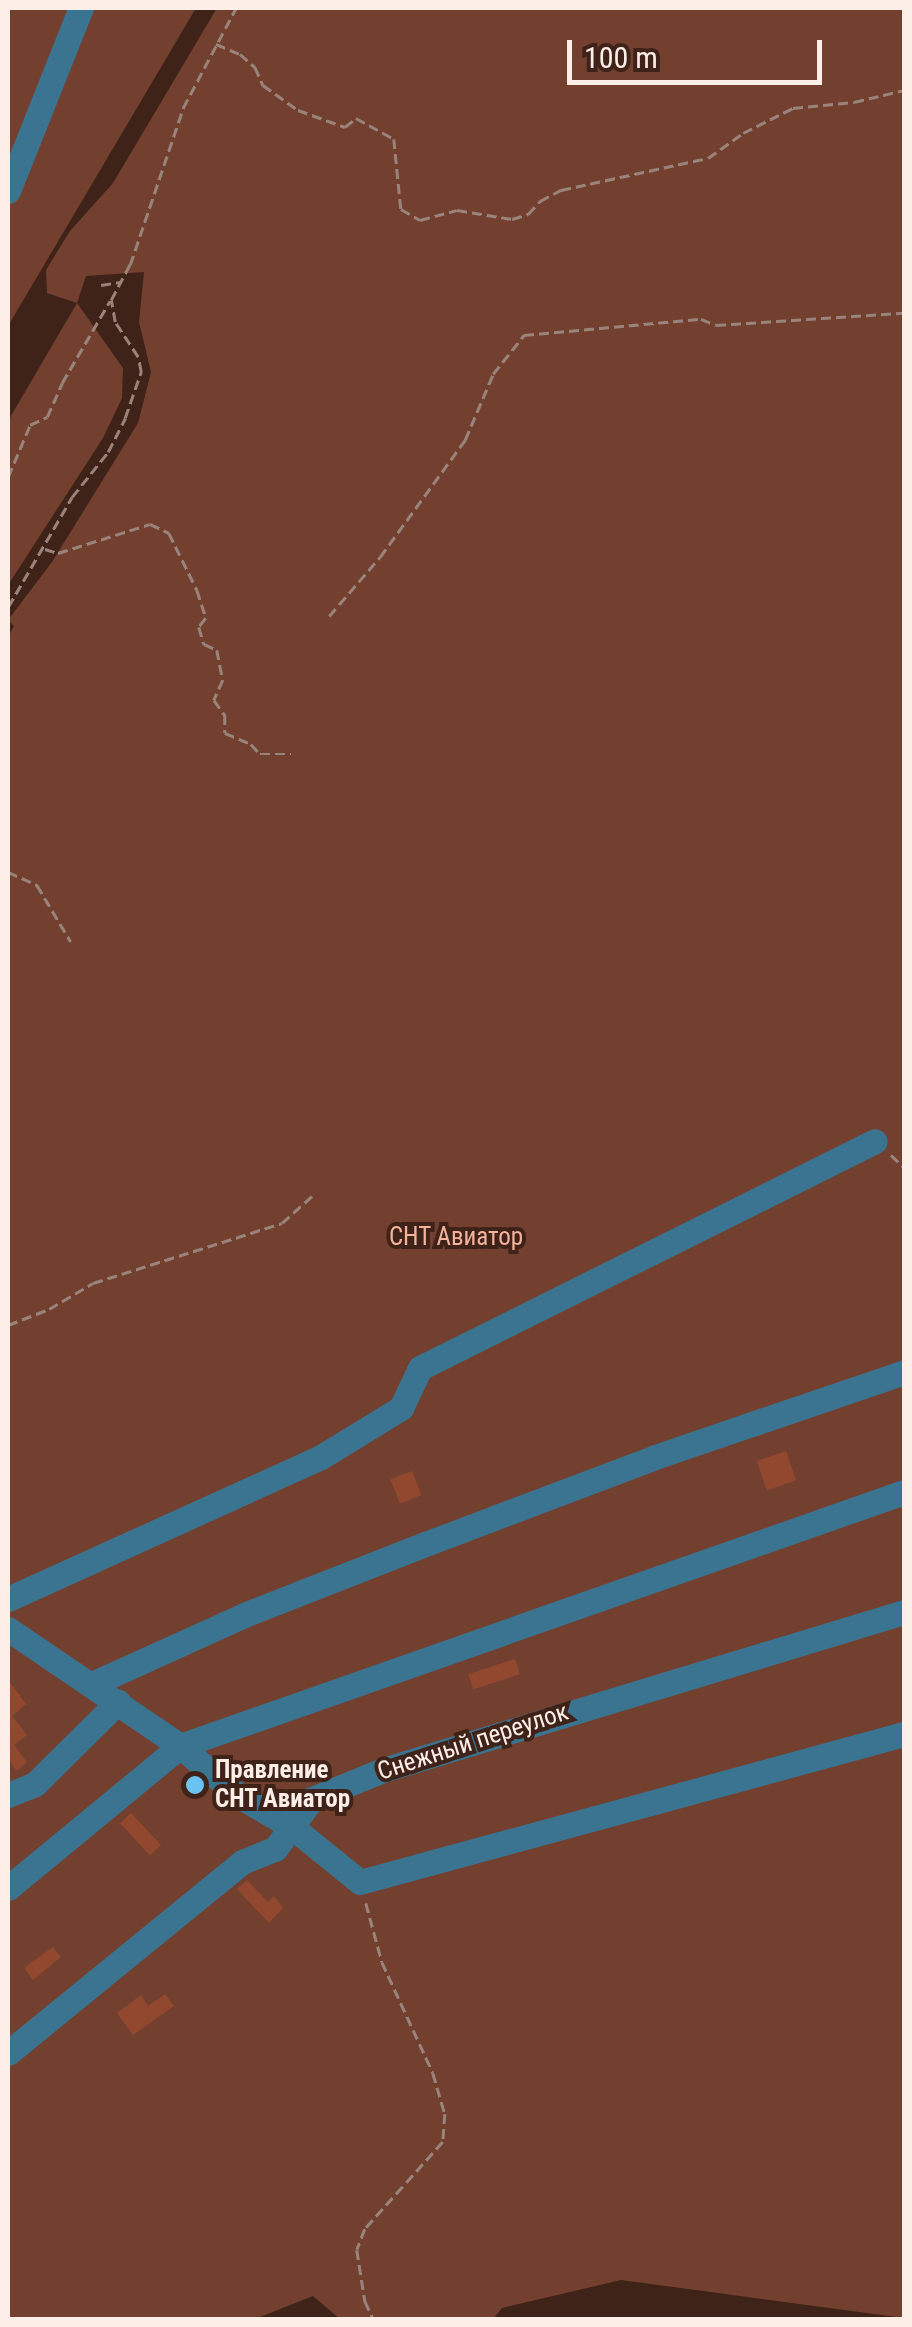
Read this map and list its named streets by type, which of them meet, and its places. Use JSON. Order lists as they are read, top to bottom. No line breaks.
{"streets":{"street":["Снежный переулок"]},"parks":["СНТ Авиатор"],"places":["Правление СНТ Авиатор"],"scale_bar":"100 m"}
